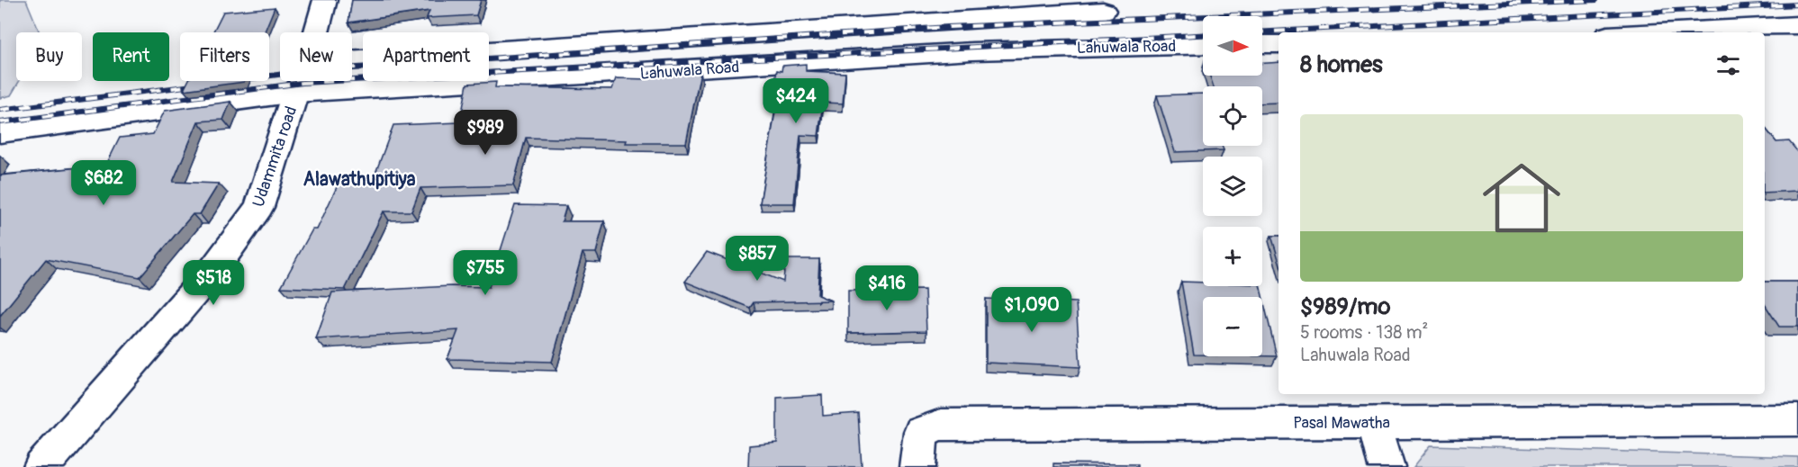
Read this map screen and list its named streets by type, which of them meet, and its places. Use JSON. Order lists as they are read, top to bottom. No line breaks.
{"streets":{"street":["Lahuwala Road","Udammita road","Pasal Mawatha"]},"crossings":[["Lahuwala Road","Udammita road"]],"districts":["Alawathupitiya"],"north":"right","page":{"map_buttons":["+","−"],"chip":["Buy","Rent","Filters","New","Apartment"],"heading":"8 homes","price":["$424","$989","$682","$857","$755","$518","$416","$1,090"],"list":[{"name":"$989/mo","note":"5 rooms · 138 m² · Lahuwala Road"}]}}
